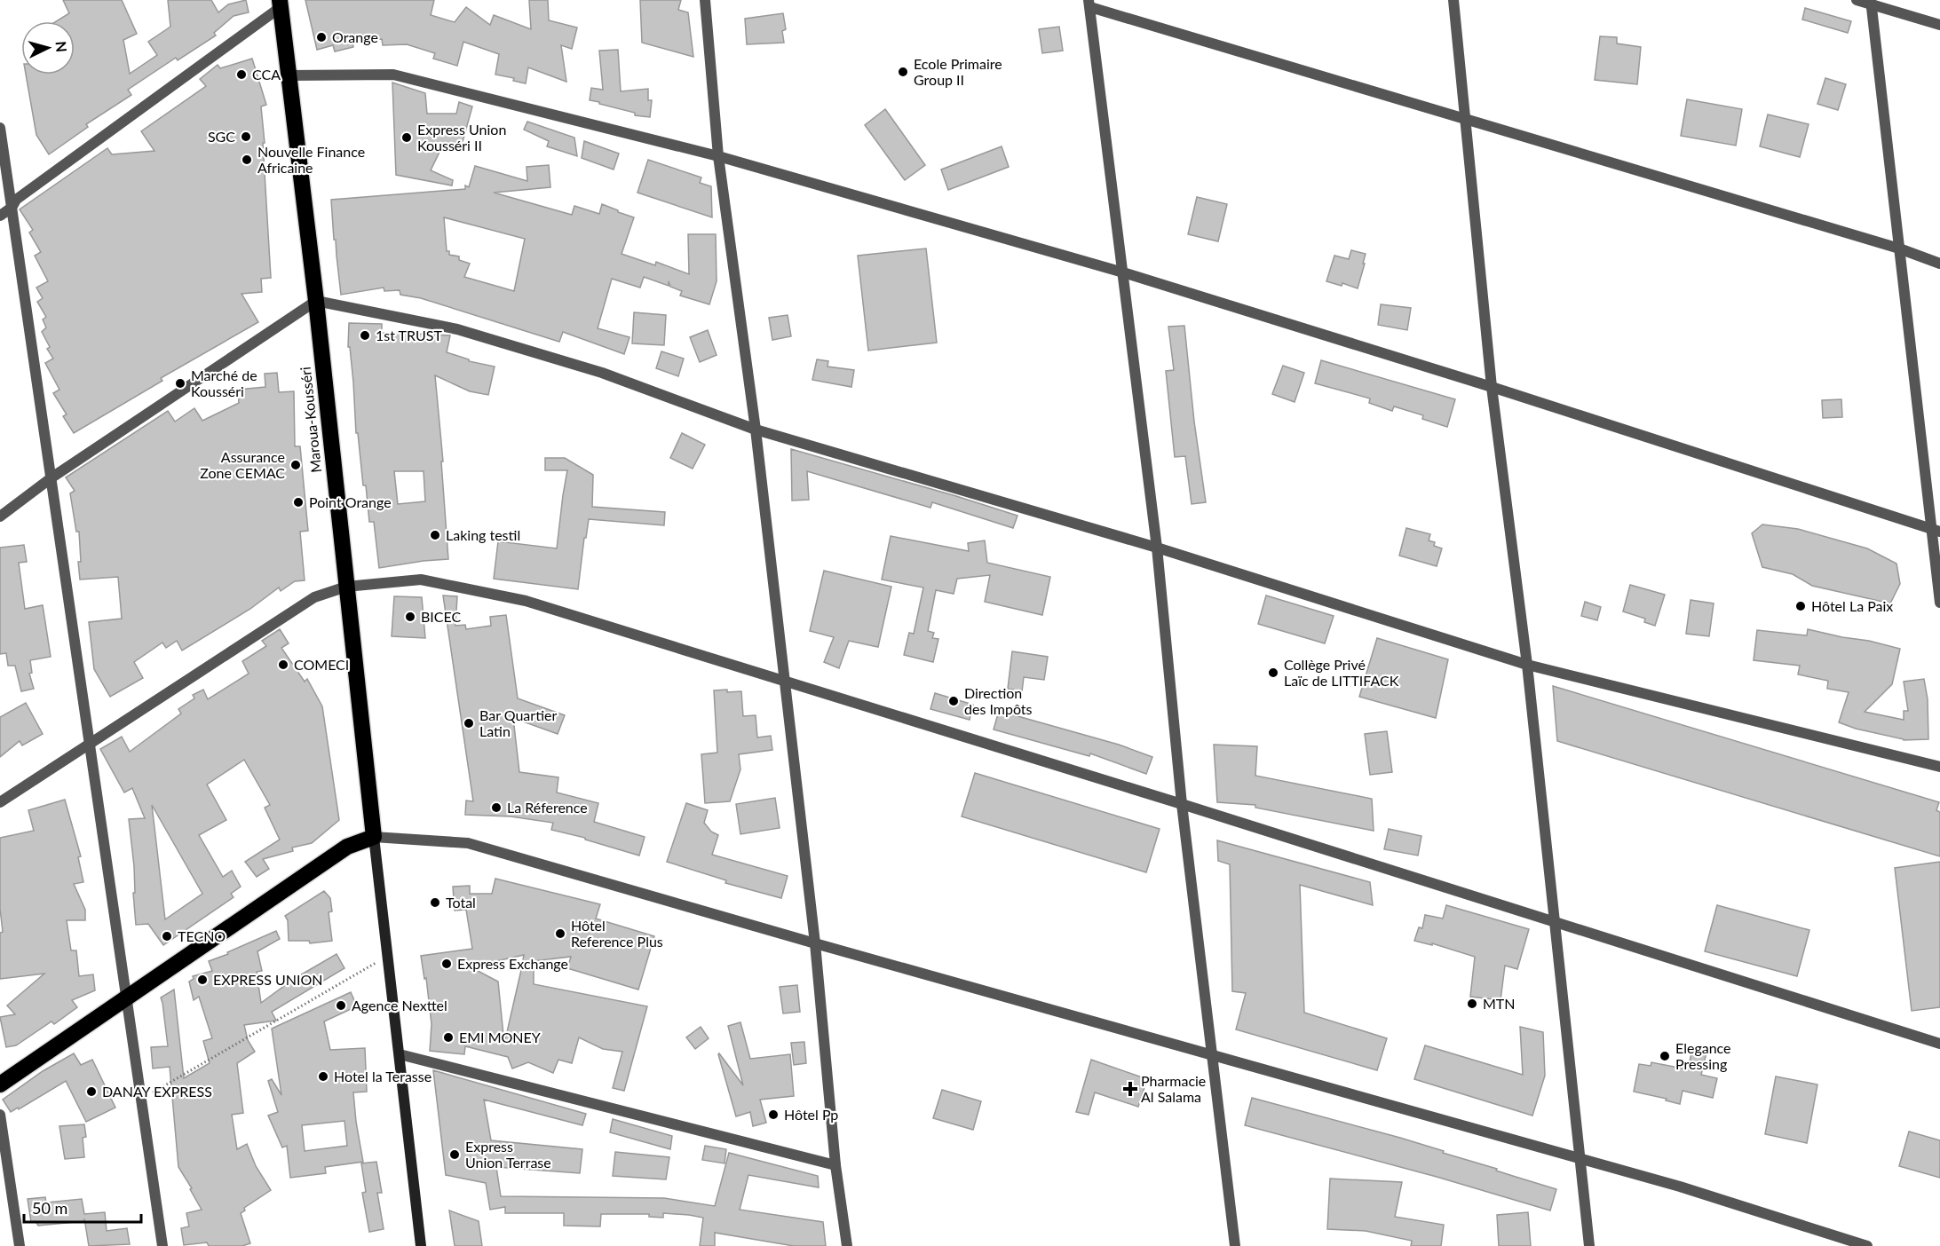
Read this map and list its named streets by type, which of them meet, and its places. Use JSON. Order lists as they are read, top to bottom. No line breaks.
{"streets":{"highway":["Maroua-Kousséri"]},"places":{"other":["Orange","Ecole Primaire Group II","CCA","SGC","Express Union Kousséri II","Nouvelle Finance Africaine","1st TRUST","Marché de Kousséri","Assurance Zone CEMAC","Point Orange","Laking testil","Hôtel La Paix","BICEC","COMECI","Collège Privé Laïc de LITTIFACK","Direction des Impôts","Bar Quartier Latin","La Réference","Total","Hôtel Reference Plus","TECNO","Express Exchange","EXPRESS UNION","MTN","Agence Nexttel","EMI MONEY","Elegance Pressing","Hotel la Terasse","DANAY EXPRESS","Hôtel Pp","Express Union Terrase"],"health":["Pharmacie Al Salama"]},"scale_bar":"50 m","north":"right"}
